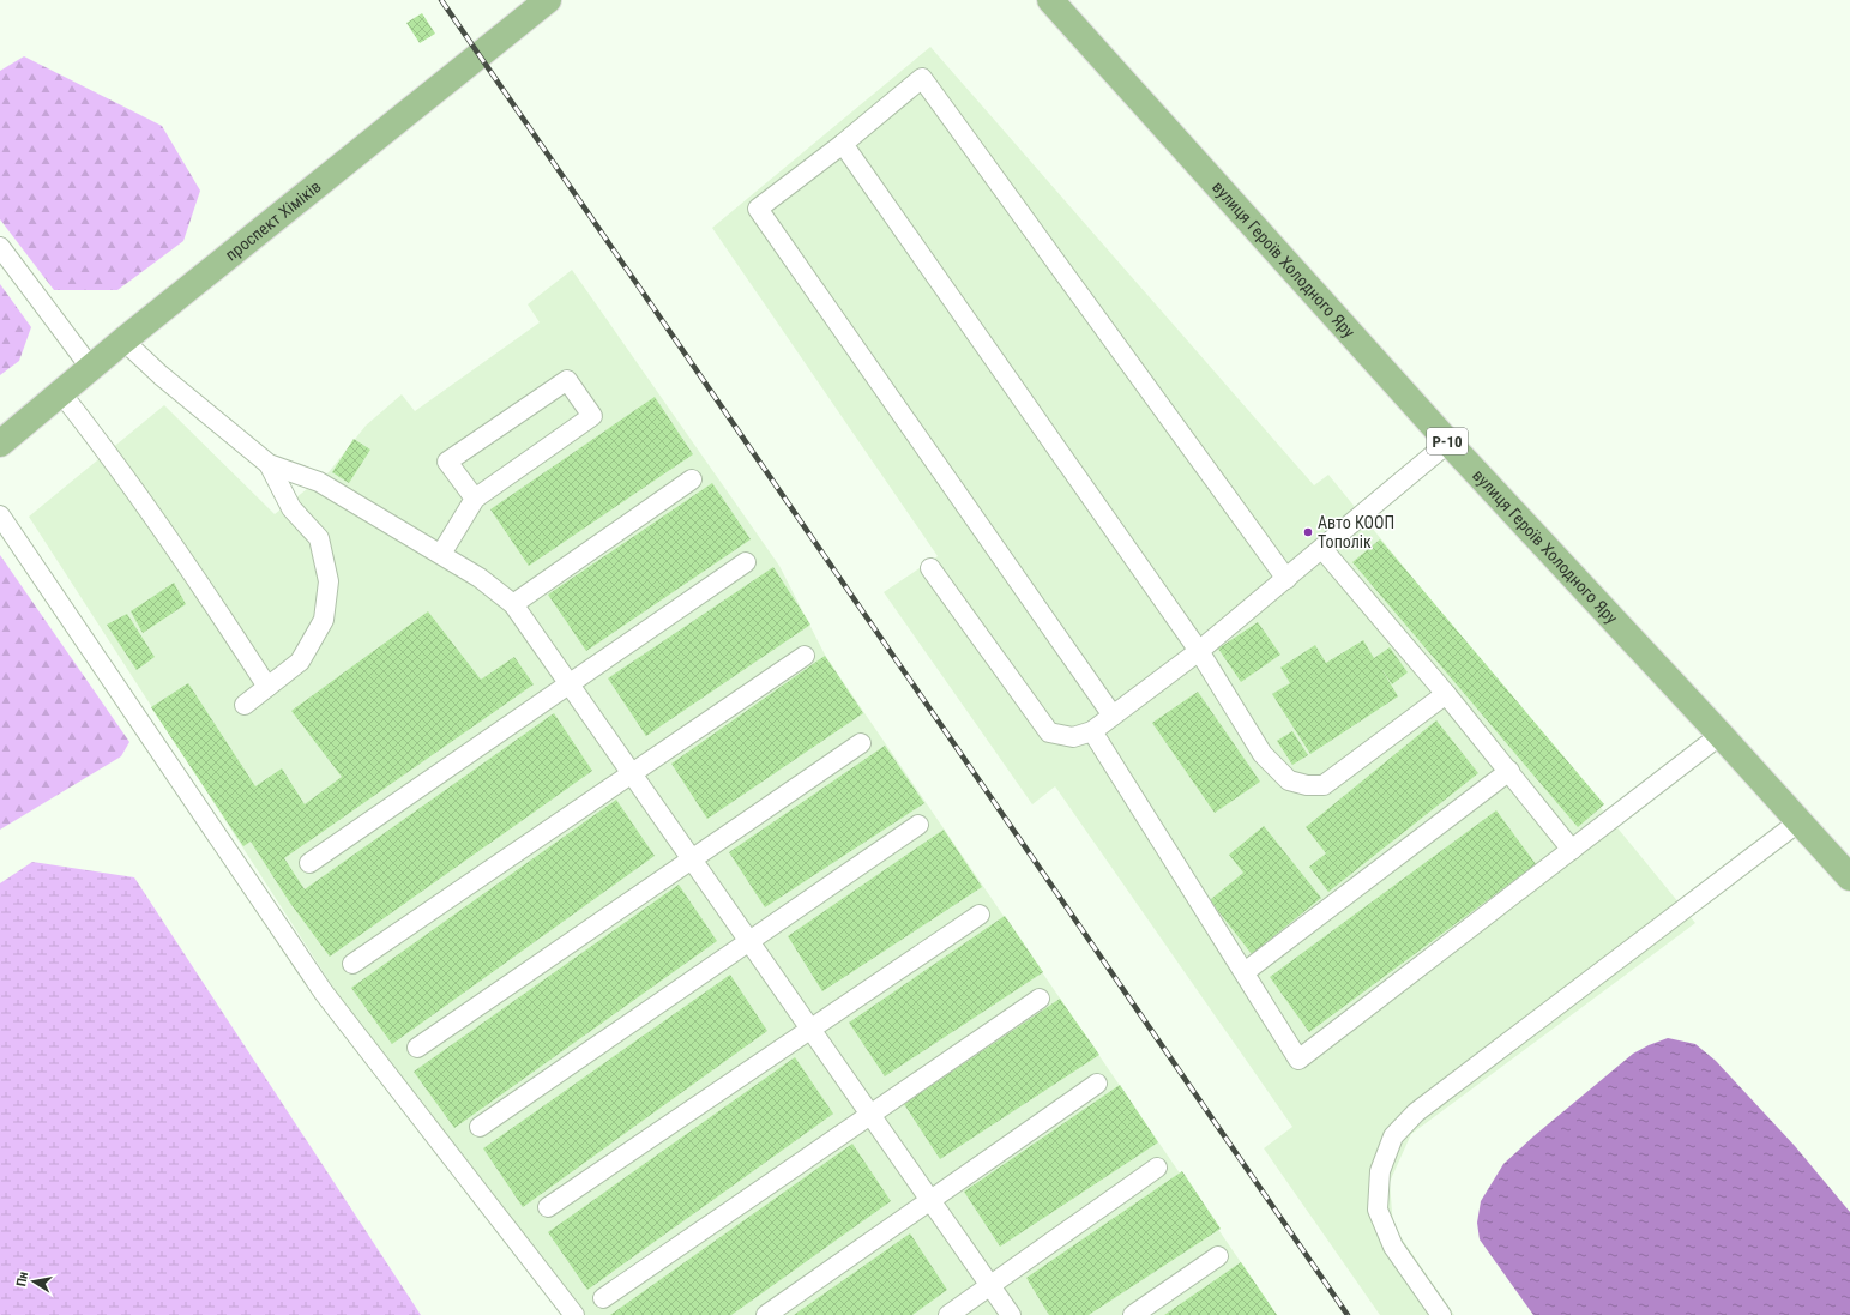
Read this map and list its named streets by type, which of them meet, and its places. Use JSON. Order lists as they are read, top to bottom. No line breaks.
{"streets":{"main road":["проспект Хіміків","вулиця Героїв Холодного Яру","Р-10"]},"places":["Авто КООП Тополік"],"north":"left"}
